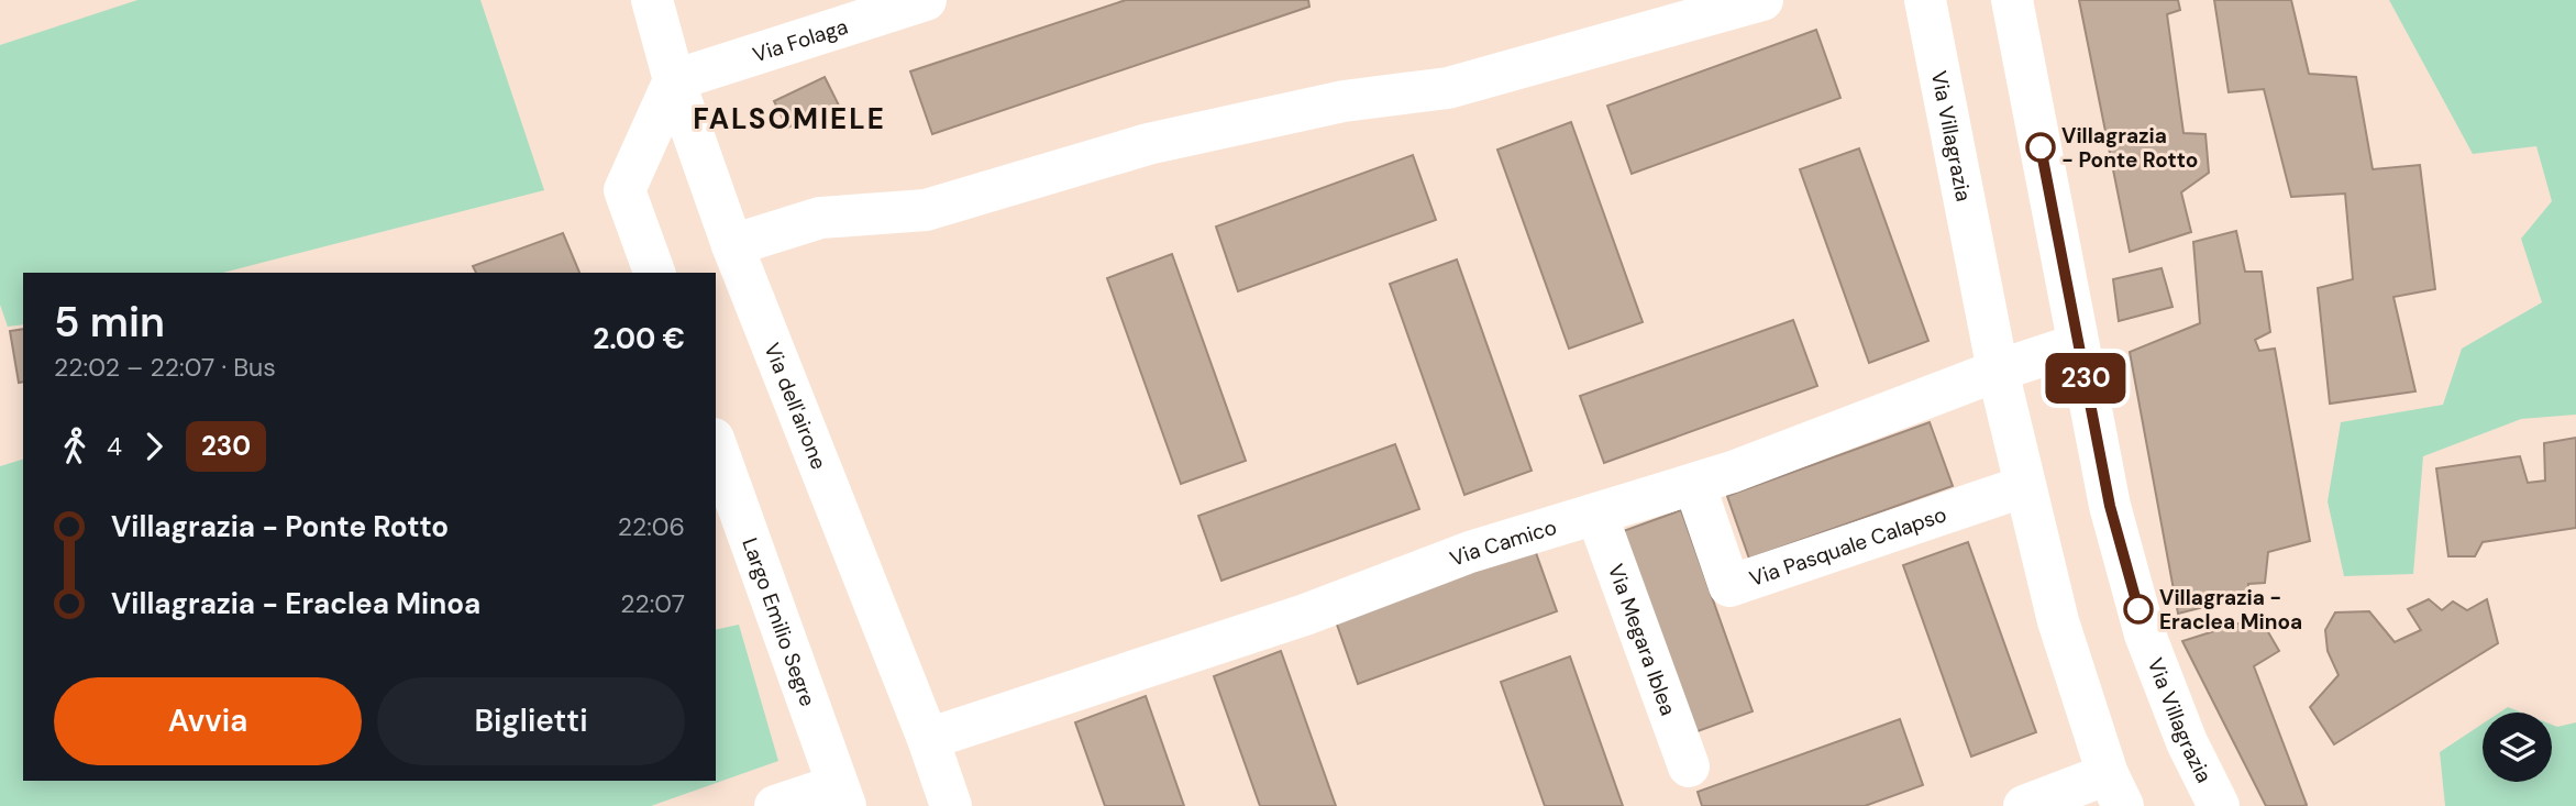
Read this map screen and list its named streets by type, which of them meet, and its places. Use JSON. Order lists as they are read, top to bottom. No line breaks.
{"streets":{"street":["Via Folaga","Via Villagrazia","Via dell'airone","Via Camico","Via Pasquale Calapso","Largo Emilio Segre","Via Megara Iblea"]},"crossings":[["Via Folaga","Via dell'airone"],["Via Villagrazia","Via Camico"],["Via Villagrazia","Via Pasquale Calapso"],["Via dell'airone","Via Camico"],["Via Camico","Via Pasquale Calapso"],["Via Camico","Via Megara Iblea"]],"districts":["FALSOMIELE"],"places":["Villagrazia - Ponte Rotto","Villagrazia - Eraclea Minoa"],"lines":["bus line 230"],"page":{"on_map":"230","heading":["5 min","22:02 – 22:07 · Bus","2.00 €"],"legs":["4","230"],"list":[{"name":"Villagrazia - Ponte Rotto","value":"22:06"},{"name":"Villagrazia - Eraclea Minoa","value":"22:07"}],"buttons":["Avvia","Biglietti"]}}
